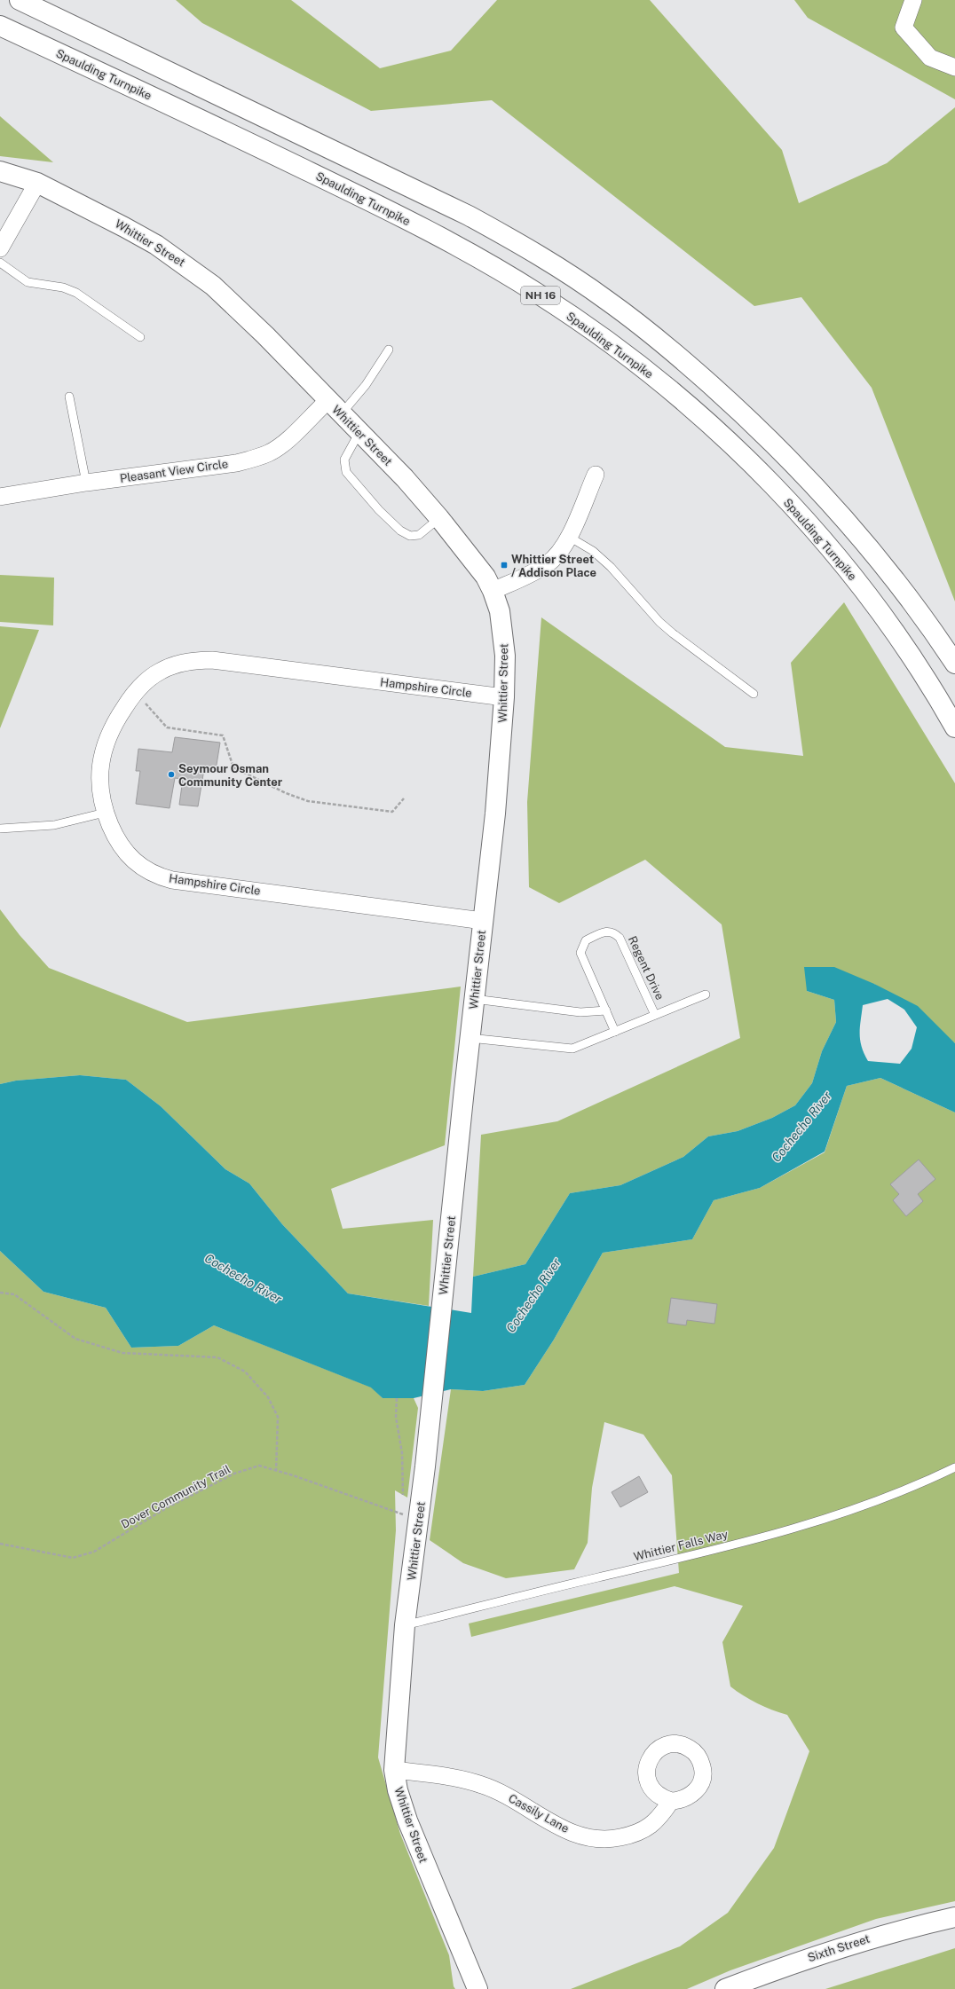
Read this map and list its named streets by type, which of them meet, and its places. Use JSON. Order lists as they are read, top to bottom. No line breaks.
{"streets":{"main road":["Spaulding Turnpike","Whittier Street","NH 16","Sixth Street"],"street":["Pleasant View Circle","Hampshire Circle","Cassily Lane"],"lane":["Regent Drive","Whittier Falls Way"],"path":["Dover Community Trail"]},"crossings":[["Whittier Street","Pleasant View Circle"],["Whittier Street","Hampshire Circle"],["Whittier Street","Regent Drive"],["Whittier Street","Whittier Falls Way"],["Whittier Street","Cassily Lane"]],"water":["Cochecho River"],"places":{"transit":["Whittier Street / Addison Place"],"other":["Seymour Osman Community Center"]}}
